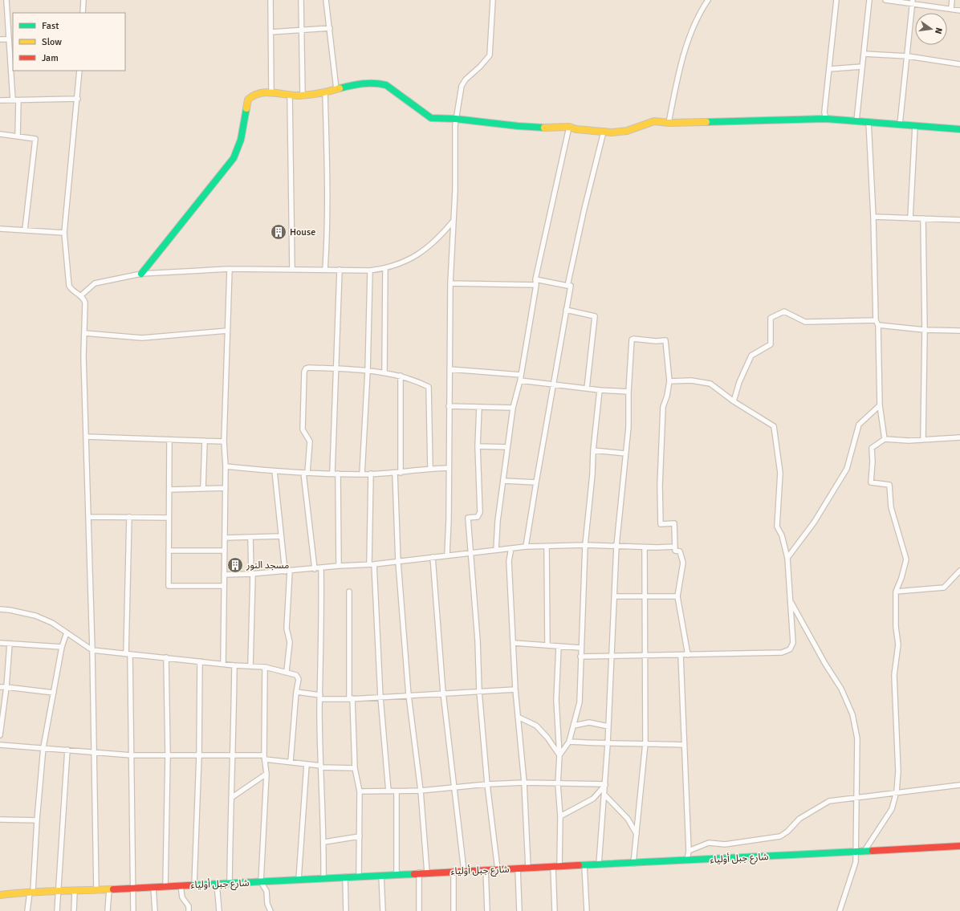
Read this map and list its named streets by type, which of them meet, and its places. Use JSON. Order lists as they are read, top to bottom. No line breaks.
{"streets":{"main road":["شارع جبل أولياء"]},"places":{"building":["House","مسجد النور"]},"legend":["Fast","Slow","Jam"],"north":"right"}
